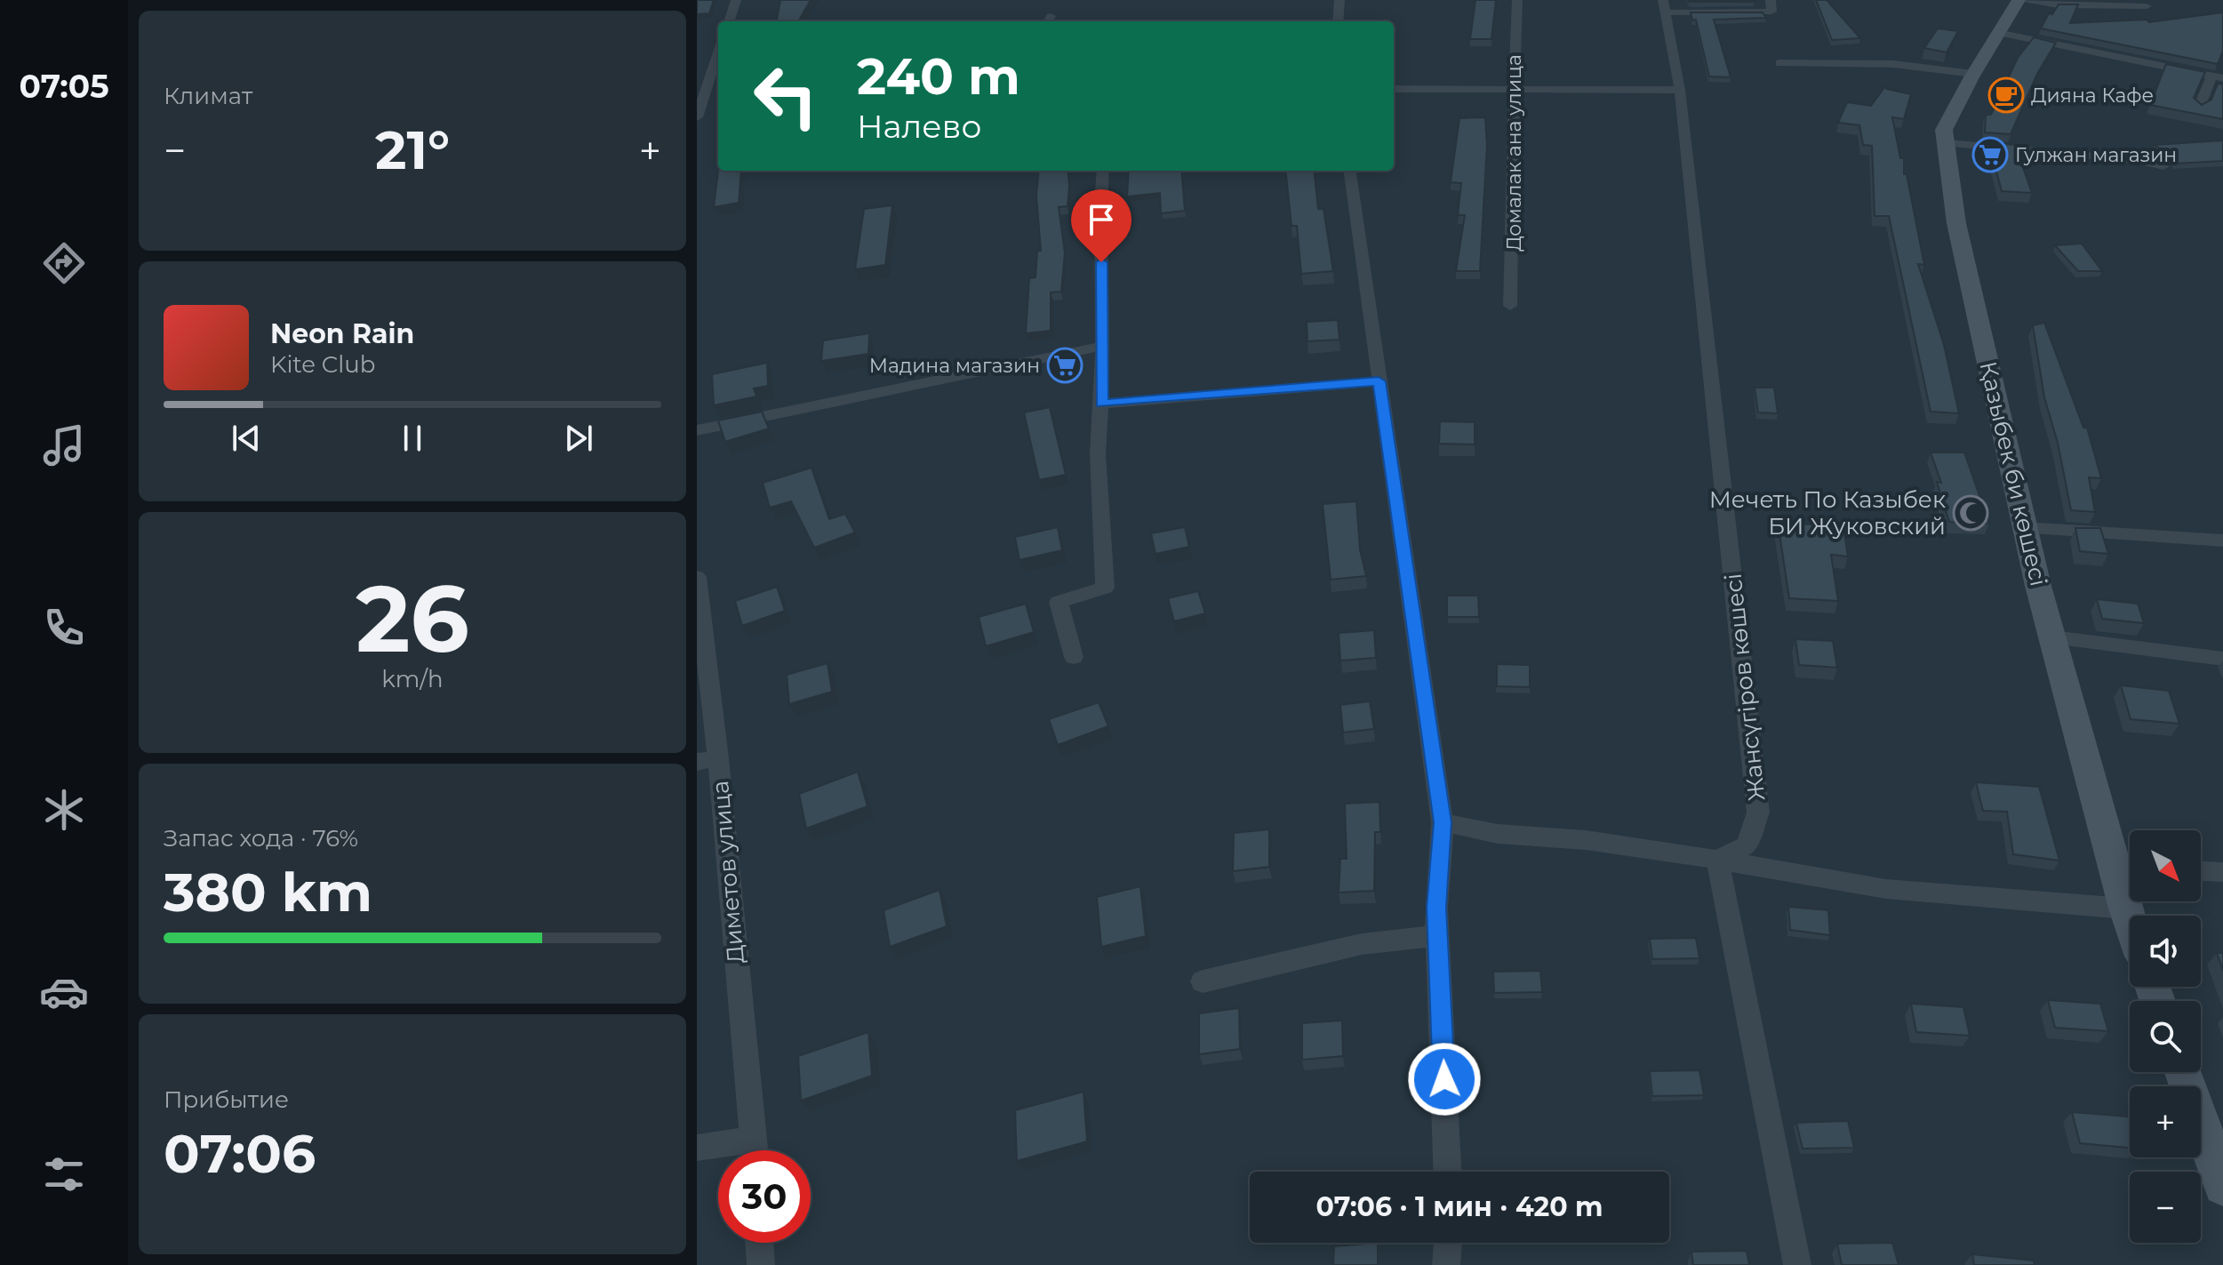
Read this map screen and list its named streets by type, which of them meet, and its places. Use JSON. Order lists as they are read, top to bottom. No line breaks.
{"streets":{"main road":["Қазыбек би көшесі"],"street":["Домалак ана улица","Жансүгіров көшесі","Диметов улица"]},"places":{"cafe":["Дияна Кафе"],"supermarket":["Гулжан магазин","Мадина магазин"],"mosque":["Мечеть По Казыбек БИ Жуковский"]},"north":"bottom right","page":{"tabs":"07:05","tile":["Климат",["26","km/h"],["Запас хода · 76%","380 km"],["Прибытие","07:06"]],"turn":["240 m","Налево"],"heat":["−","21°","+"],"song":["Neon Rain","Kite Club"],"map_buttons":["+","−"],"limit":"30","trip":"07:06 · 1 мин · 420 m"}}
